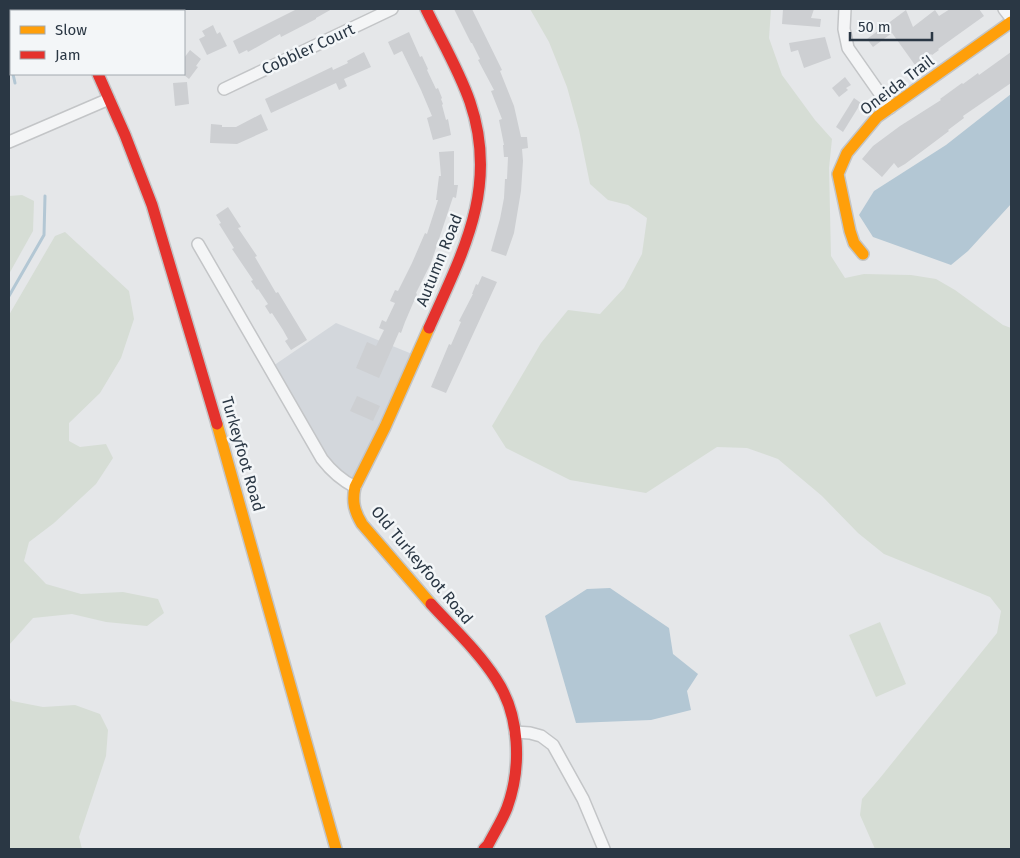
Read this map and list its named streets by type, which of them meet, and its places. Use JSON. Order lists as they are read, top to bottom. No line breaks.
{"streets":{"street":["Cobbler Court","Oneida Trail","Autumn Road","Turkeyfoot Road","Old Turkeyfoot Road"]},"crossings":[["Autumn Road","Old Turkeyfoot Road"]],"legend":["Slow","Jam"],"scale_bar":"50 m"}
